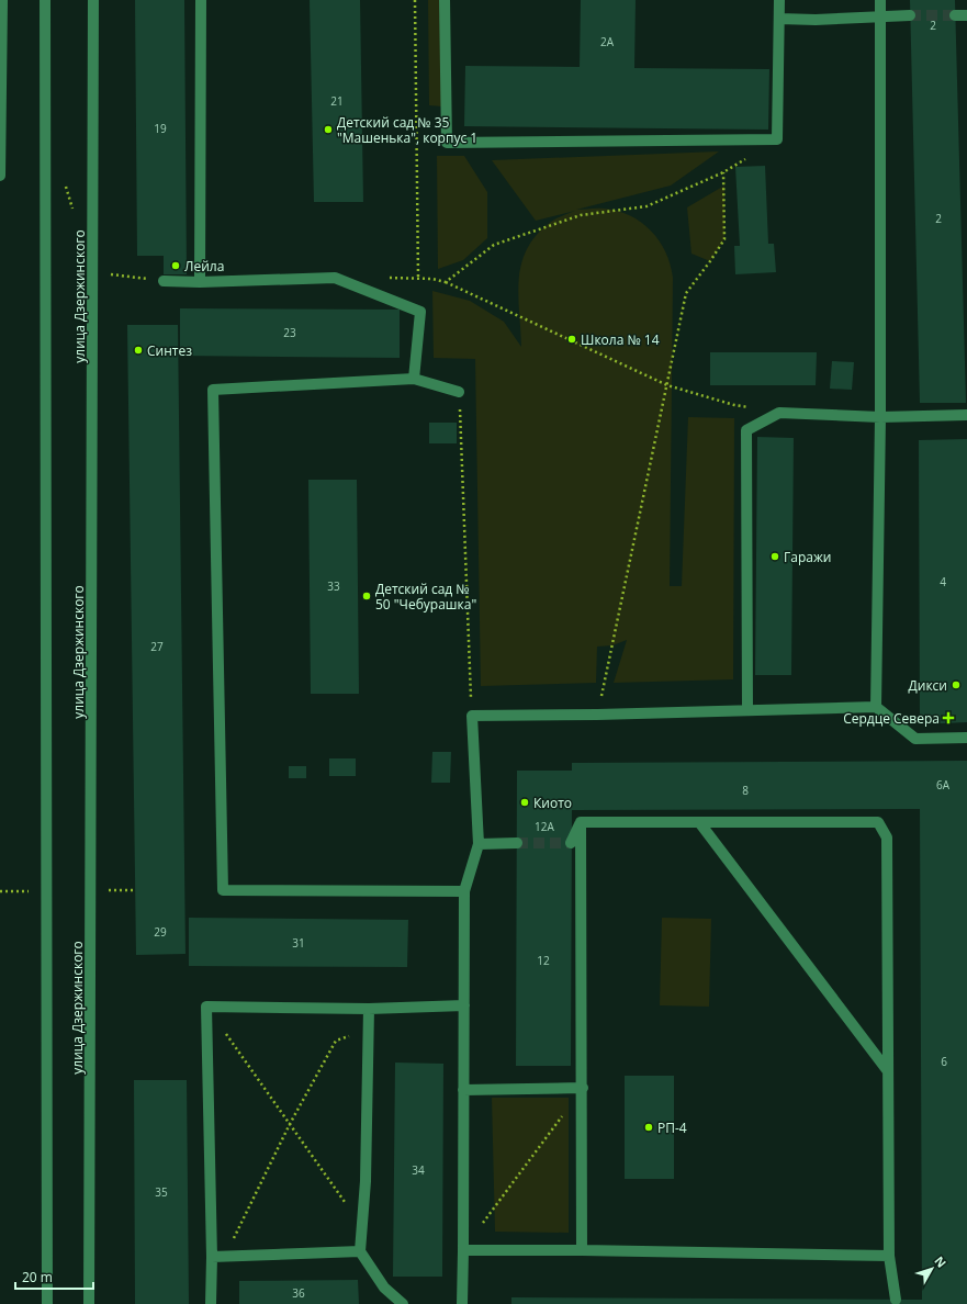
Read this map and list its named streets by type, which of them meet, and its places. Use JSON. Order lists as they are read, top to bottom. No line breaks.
{"streets":{"street":["улица Дзержинского"]},"places":{"other":["Детский сад № 35 \"Машенька\", корпус 1","Лейла","Школа № 14","Синтез","Гаражи","Детский сад № 50 \"Чебурашка\"","Дикси","Киото","РП-4"],"health":["Сердце Севера"]},"house_numbers":["2","2А","21","19","2","23","4","33","27","6А","8","12А","29","31","12","6","34","35","36"],"scale_bar":"20 m","north":"top right"}
